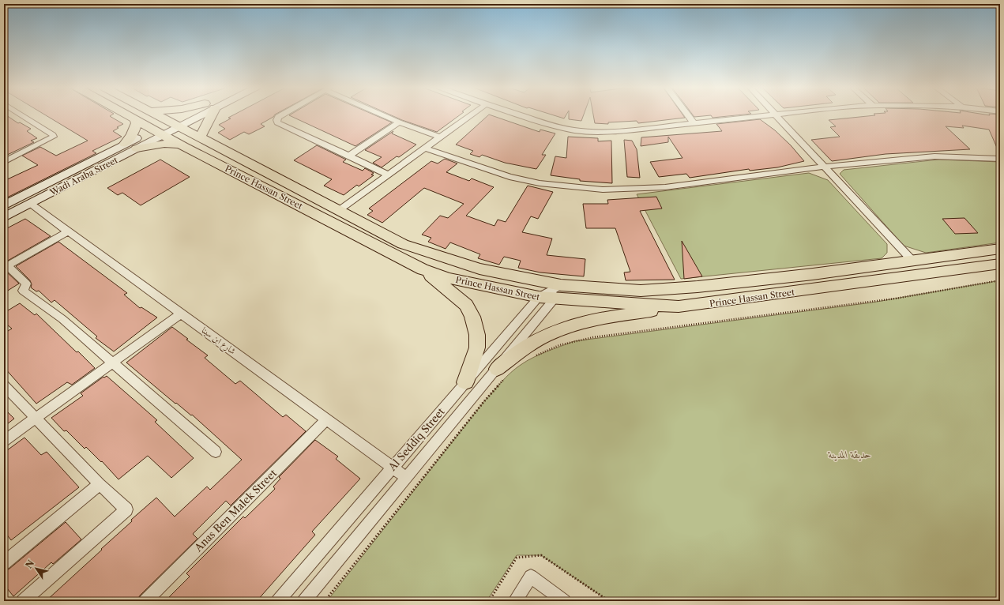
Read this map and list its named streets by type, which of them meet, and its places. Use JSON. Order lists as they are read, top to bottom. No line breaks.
{"streets":{"main road":["Wadi Araba Street","Prince Hassan Street"],"street":["شارع ابن سينا","Al Seddiq Street","Anas Ben Malek Street"]},"crossings":[["Wadi Araba Street","Prince Hassan Street"],["Wadi Araba Street","شارع ابن سينا"],["Prince Hassan Street","Al Seddiq Street"],["شارع ابن سينا","Al Seddiq Street"],["شارع ابن سينا","Anas Ben Malek Street"]],"parks":["حديقة المدينة"],"north":"top left"}
